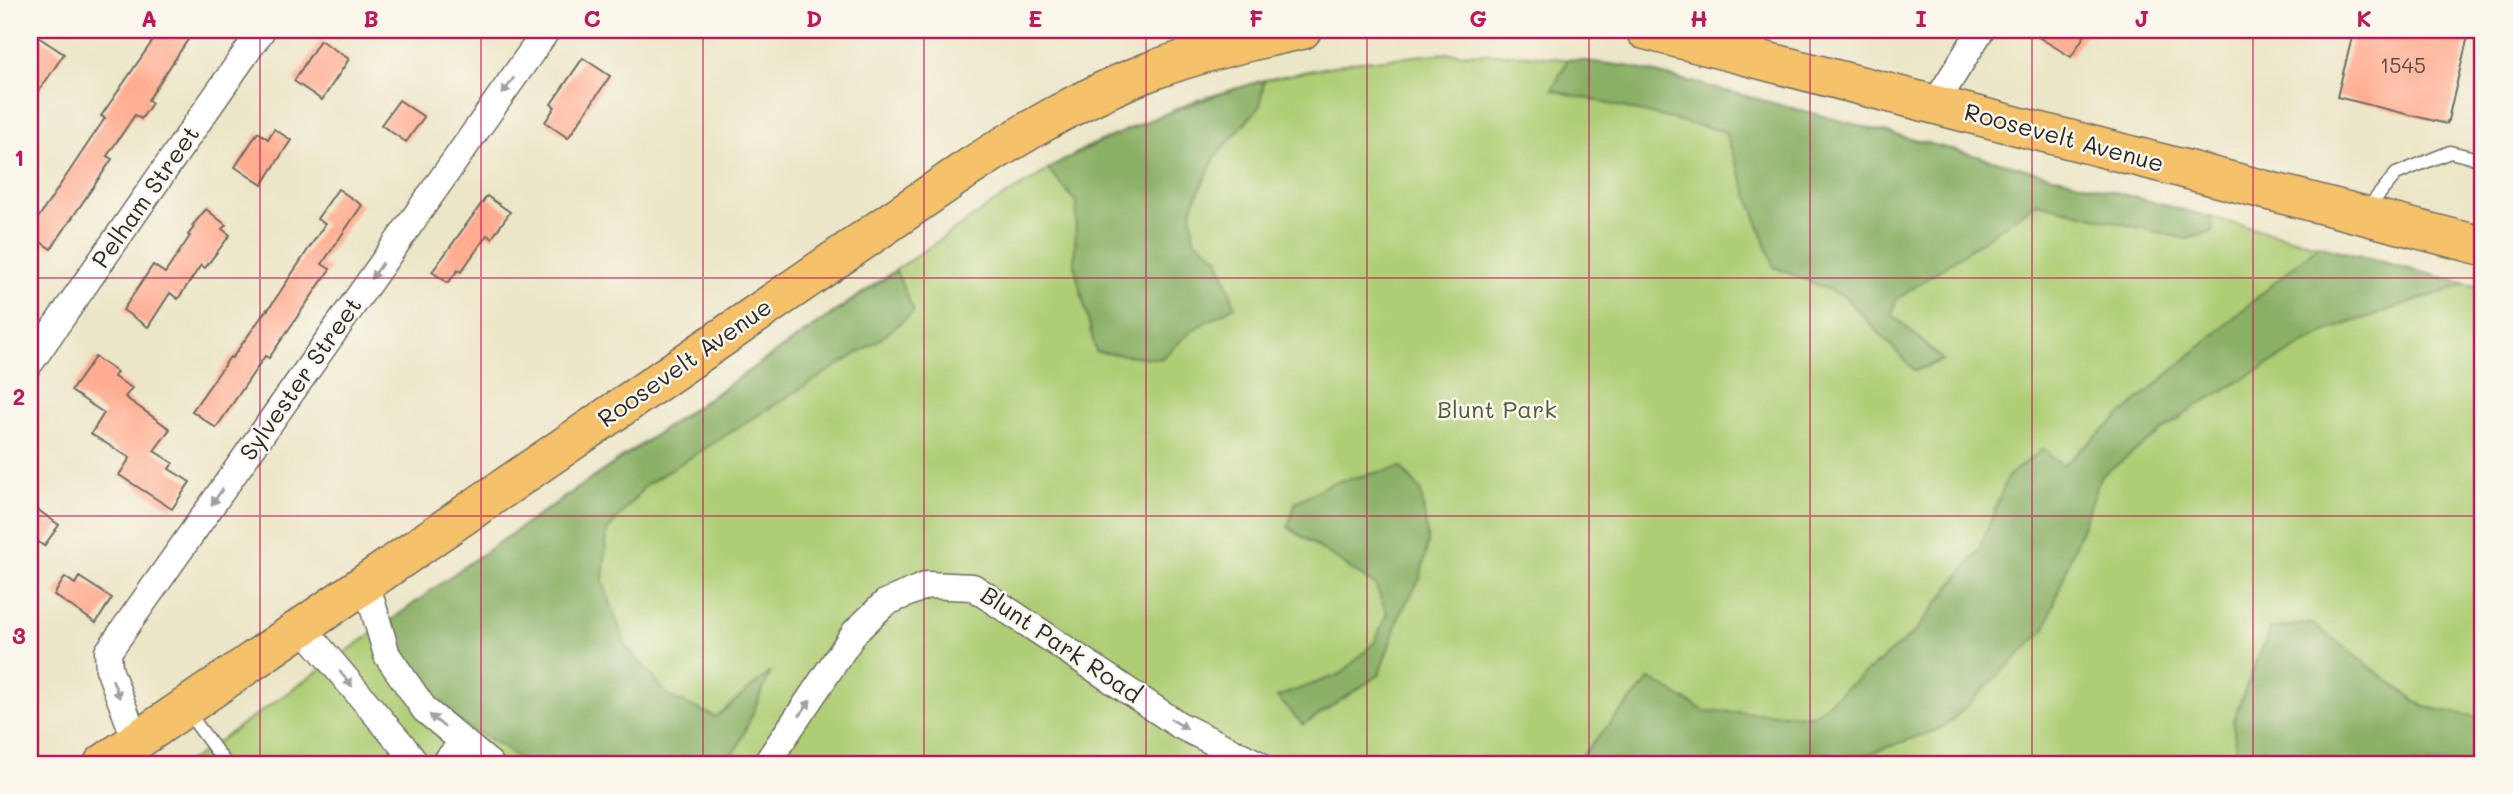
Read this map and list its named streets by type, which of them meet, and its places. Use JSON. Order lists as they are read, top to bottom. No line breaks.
{"streets":{"main road":["Roosevelt Avenue"],"street":["Pelham Street","Sylvester Street","Blunt Park Road"]},"crossings":[["Roosevelt Avenue","Sylvester Street"]],"one_way":["Sylvester Street"],"parks":["Blunt Park"],"house_numbers":["1545"],"grid":{"columns":["A","B","C","D","E","F","G","H","I","J","K"],"rows":["1","2","3"]}}
